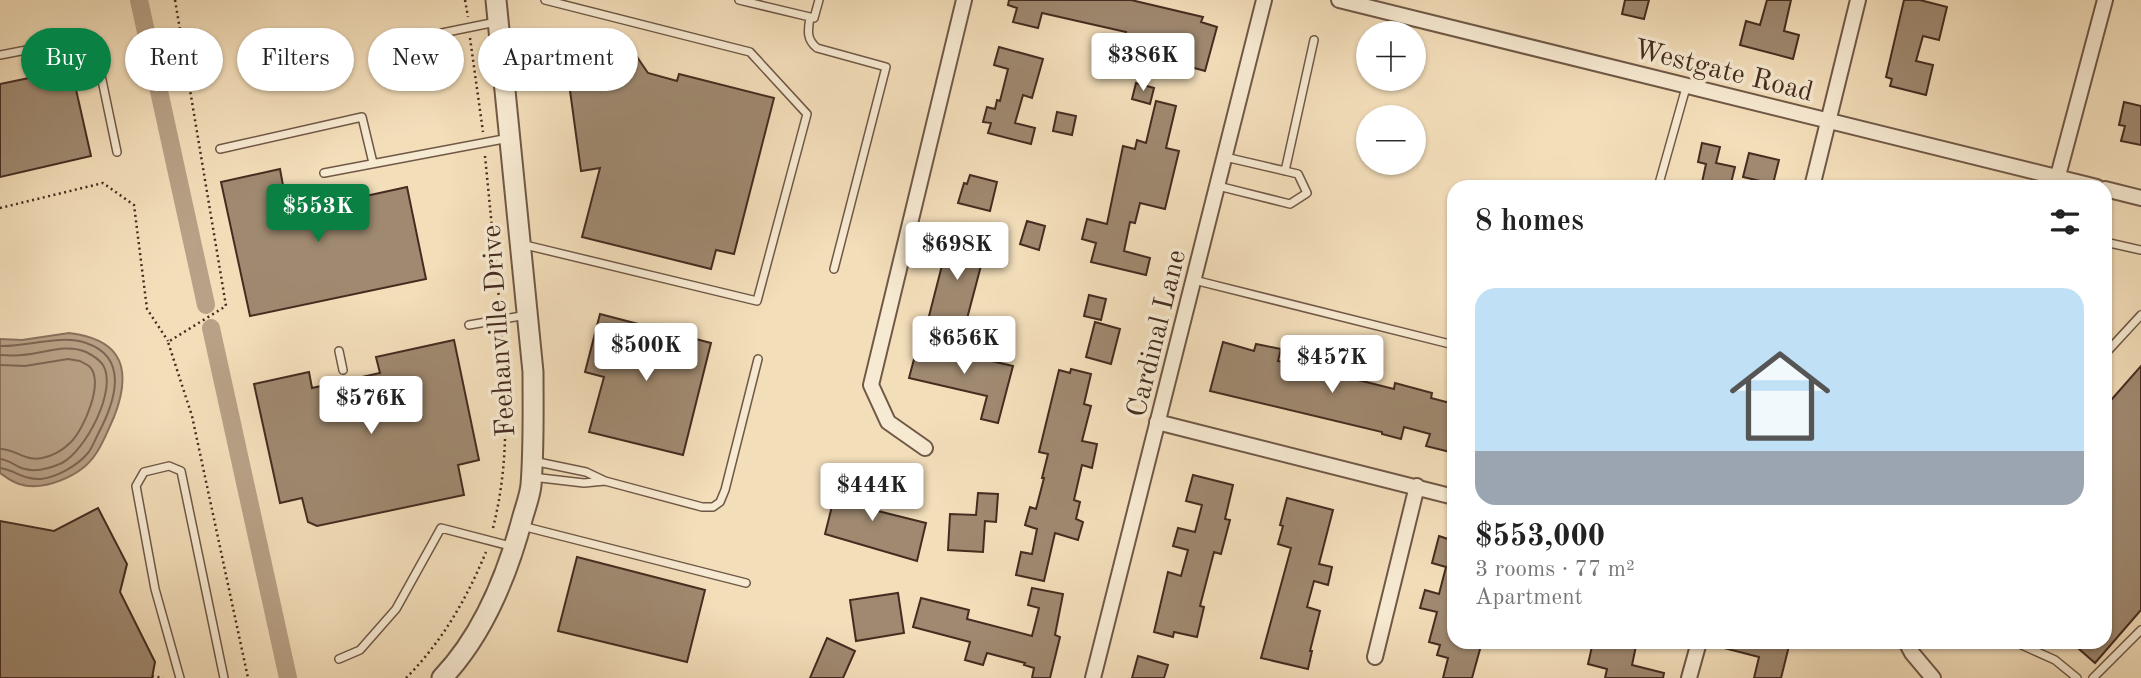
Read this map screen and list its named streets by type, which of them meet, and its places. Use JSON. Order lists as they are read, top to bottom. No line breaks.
{"streets":{"street":["Westgate Road","Feehanville Drive","Cardinal Lane"]},"page":{"map_buttons":["+","−"],"chip":["Buy","Rent","Filters","New","Apartment"],"price":["$386K","$553K","$698K","$656K","$500K","$457K","$576K","$444K"],"heading":"8 homes","list":[{"name":"$553,000","note":"3 rooms · 77 m² · Apartment"}]}}
